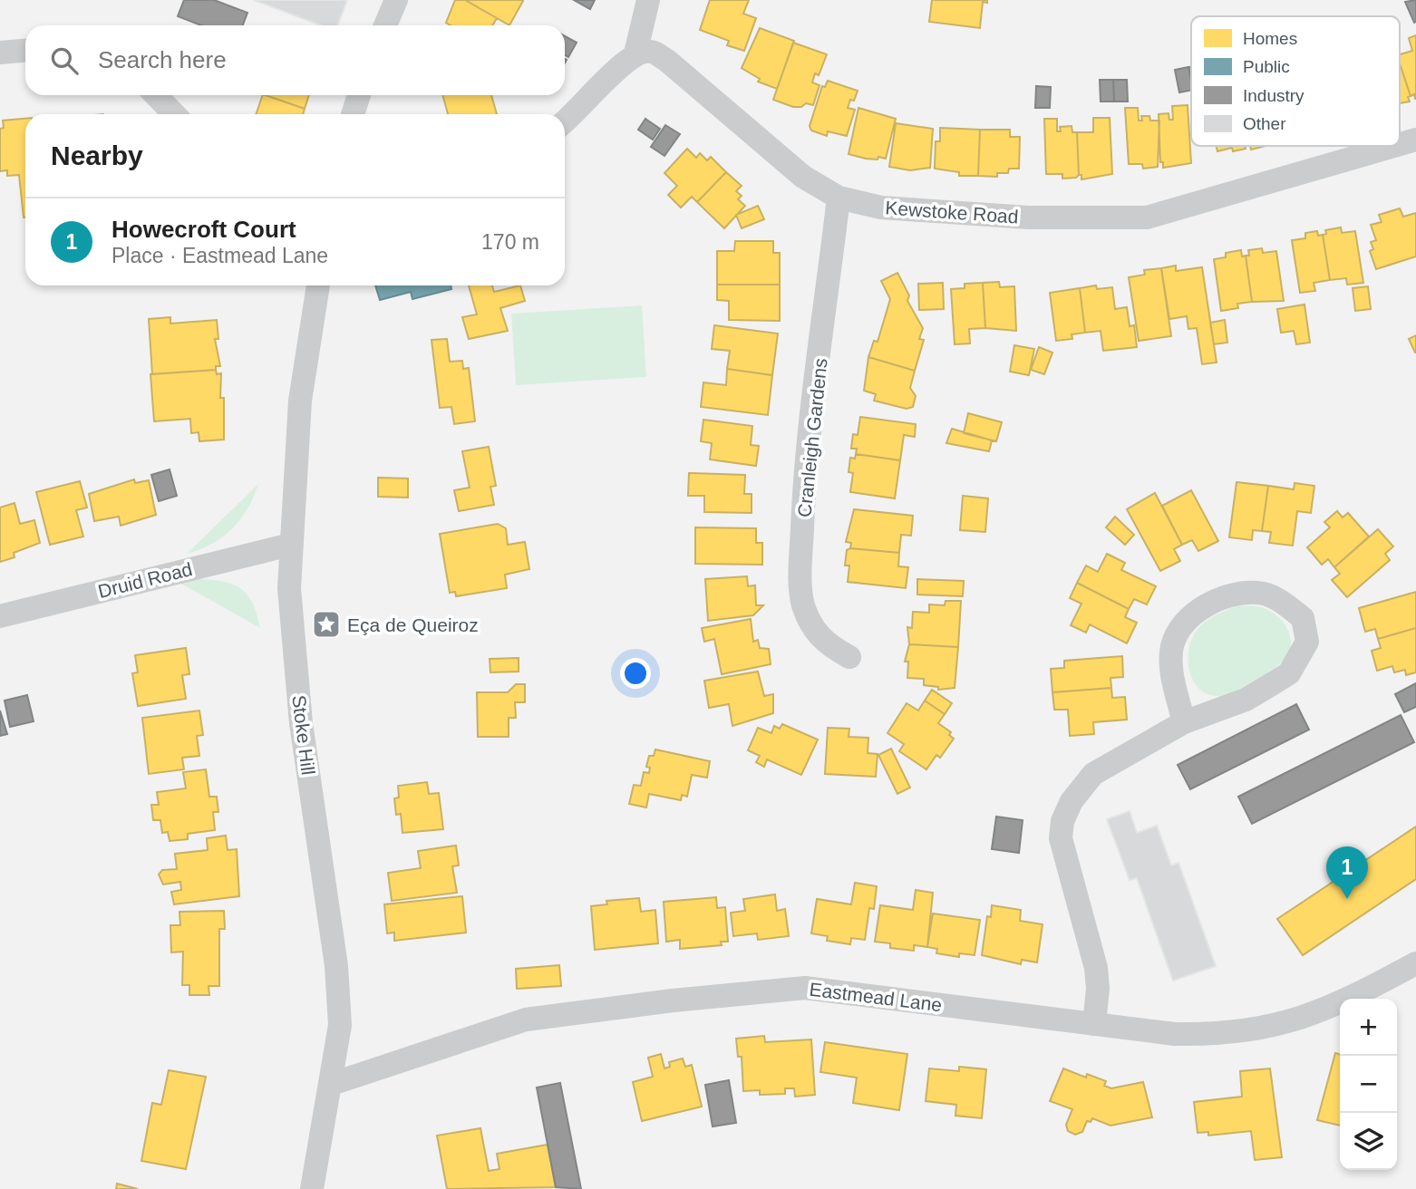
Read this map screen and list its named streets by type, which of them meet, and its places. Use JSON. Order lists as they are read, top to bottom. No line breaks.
{"streets":{"street":["Kewstoke Road","Cranleigh Gardens","Druid Road","Stoke Hill","Eastmead Lane"]},"crossings":[["Kewstoke Road","Cranleigh Gardens"],["Druid Road","Stoke Hill"],["Stoke Hill","Eastmead Lane"]],"places":{"place":["Eça de Queiroz"]},"legend":["Homes","Public","Industry","Other"],"page":{"search":"Search here","heading":"Nearby","list":[{"mark":"1","name":"Howecroft Court","note":"Place · Eastmead Lane","value":"170 m"}],"pins":"1","map_buttons":["+","−"]}}
